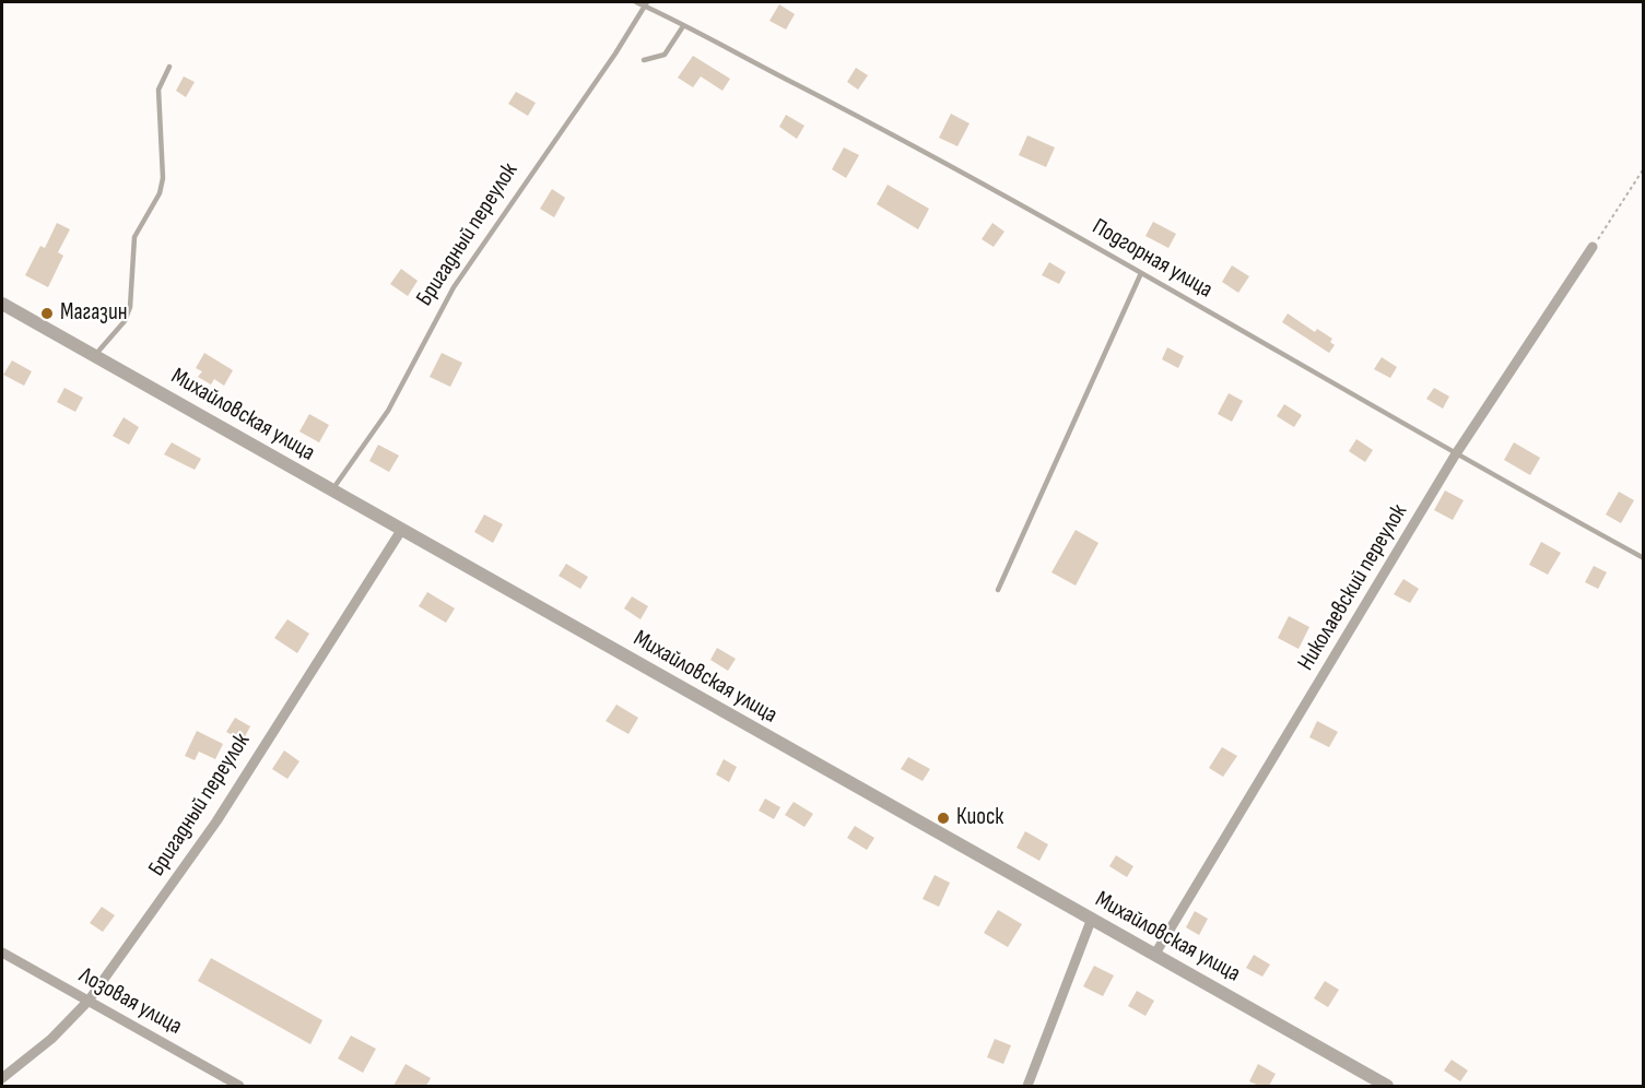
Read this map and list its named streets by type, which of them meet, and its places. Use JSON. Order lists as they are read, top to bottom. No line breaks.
{"streets":{"street":["Бригадный переулок","Михайловская улица","Николаевский переулок","Лозовая улица"],"lane":["Подгорная улица"]},"crossings":[["Бригадный переулок","Подгорная улица"],["Бригадный переулок","Михайловская улица"],["Бригадный переулок","Лозовая улица"],["Подгорная улица","Николаевский переулок"],["Михайловская улица","Николаевский переулок"]],"places":["Магазин","Киоск"]}
